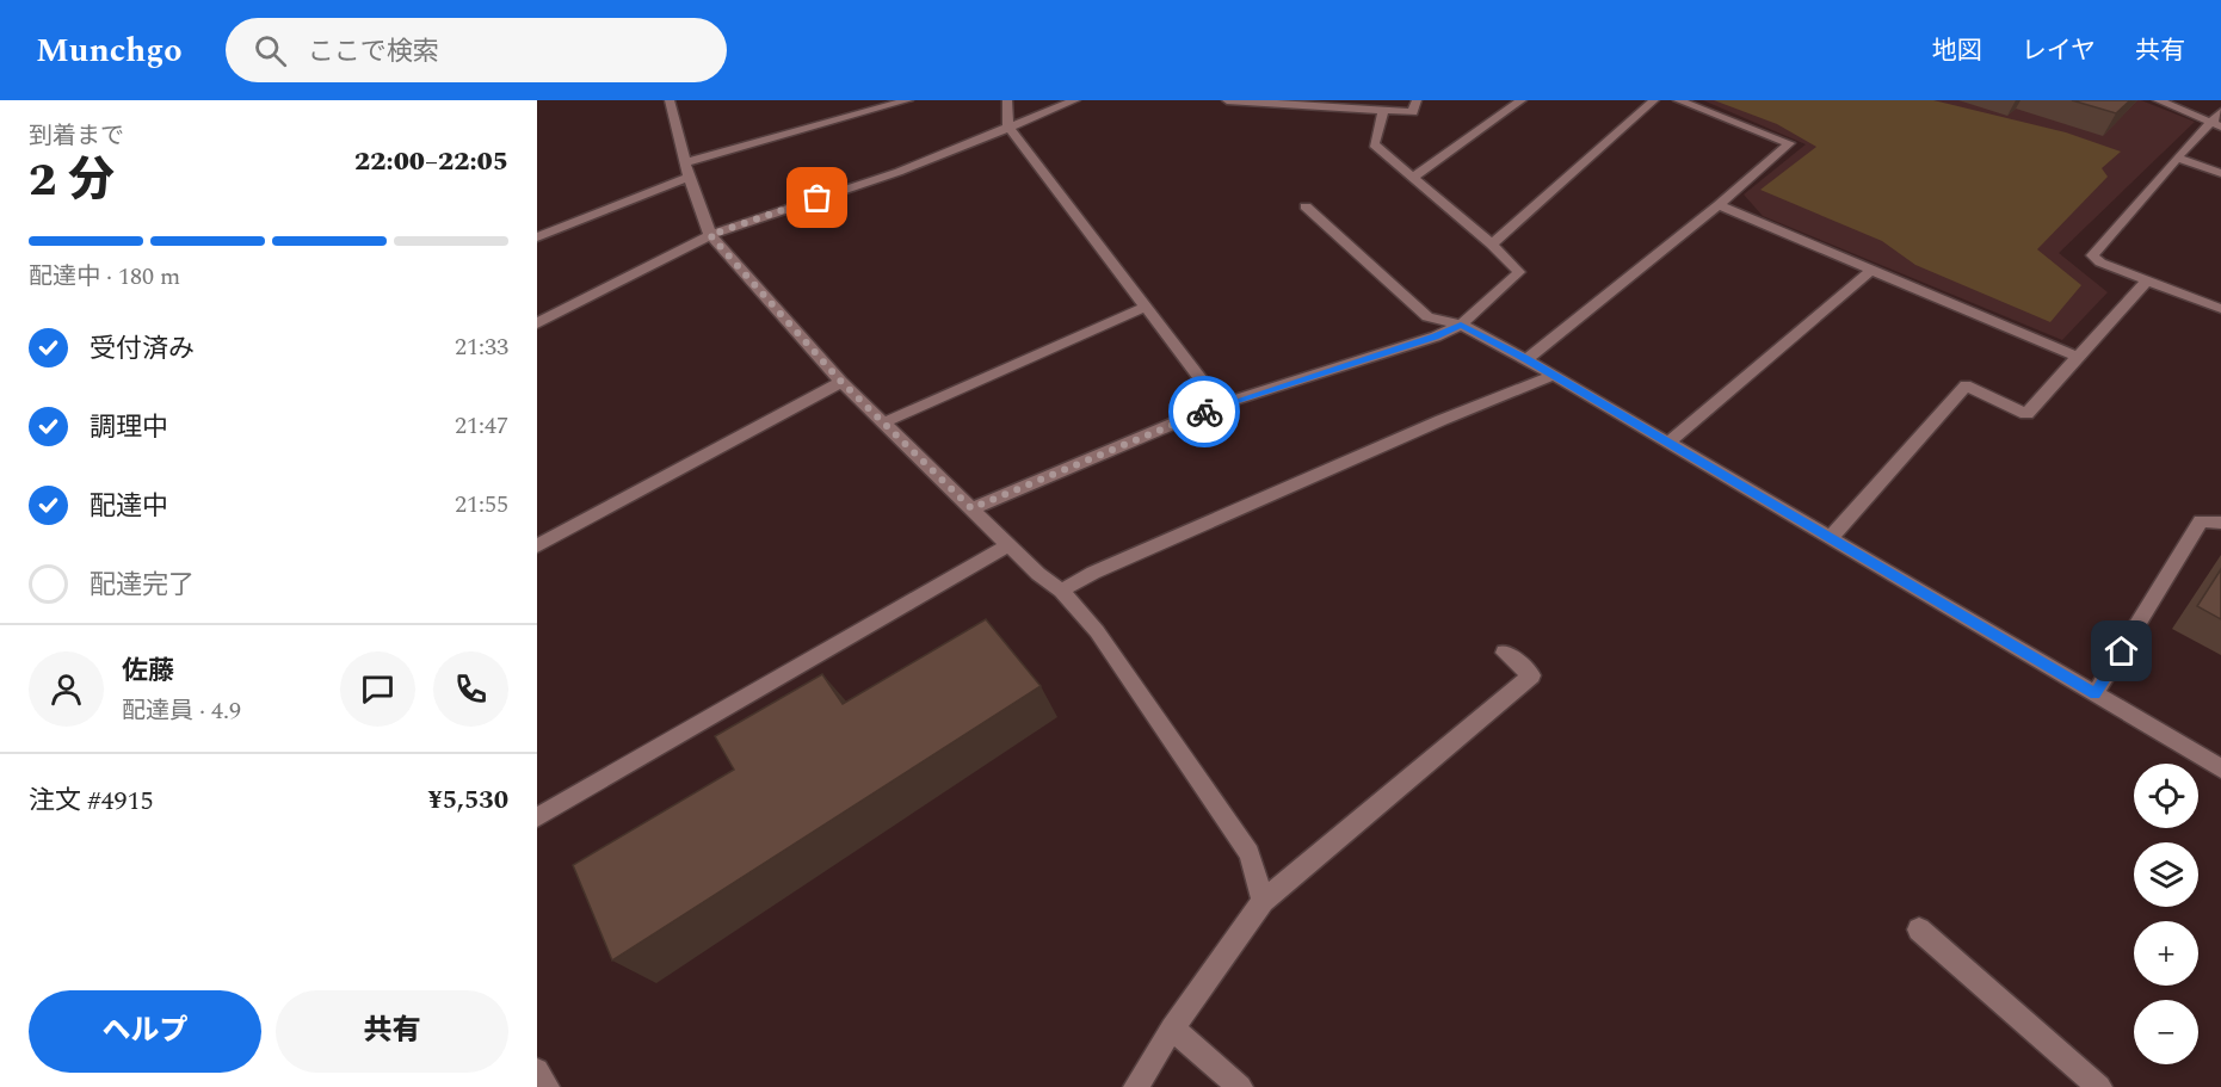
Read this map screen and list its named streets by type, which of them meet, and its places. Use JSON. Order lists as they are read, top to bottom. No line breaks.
{"page":{"header":"Munchgo","search":"ここで検索","nav":["地図","レイヤ","共有"],"heading":["2 分","到着まで","22:00–22:05"],"panel":["佐藤","配達員 · 4.9","注文 #4915","¥5,530"],"bar":"配達中 · 180 m","list":[["受付済み","21:33"],["調理中","21:47"],["配達中","21:55"],"配達完了"],"map_buttons":["+","−"],"buttons":["ヘルプ","共有"]}}
